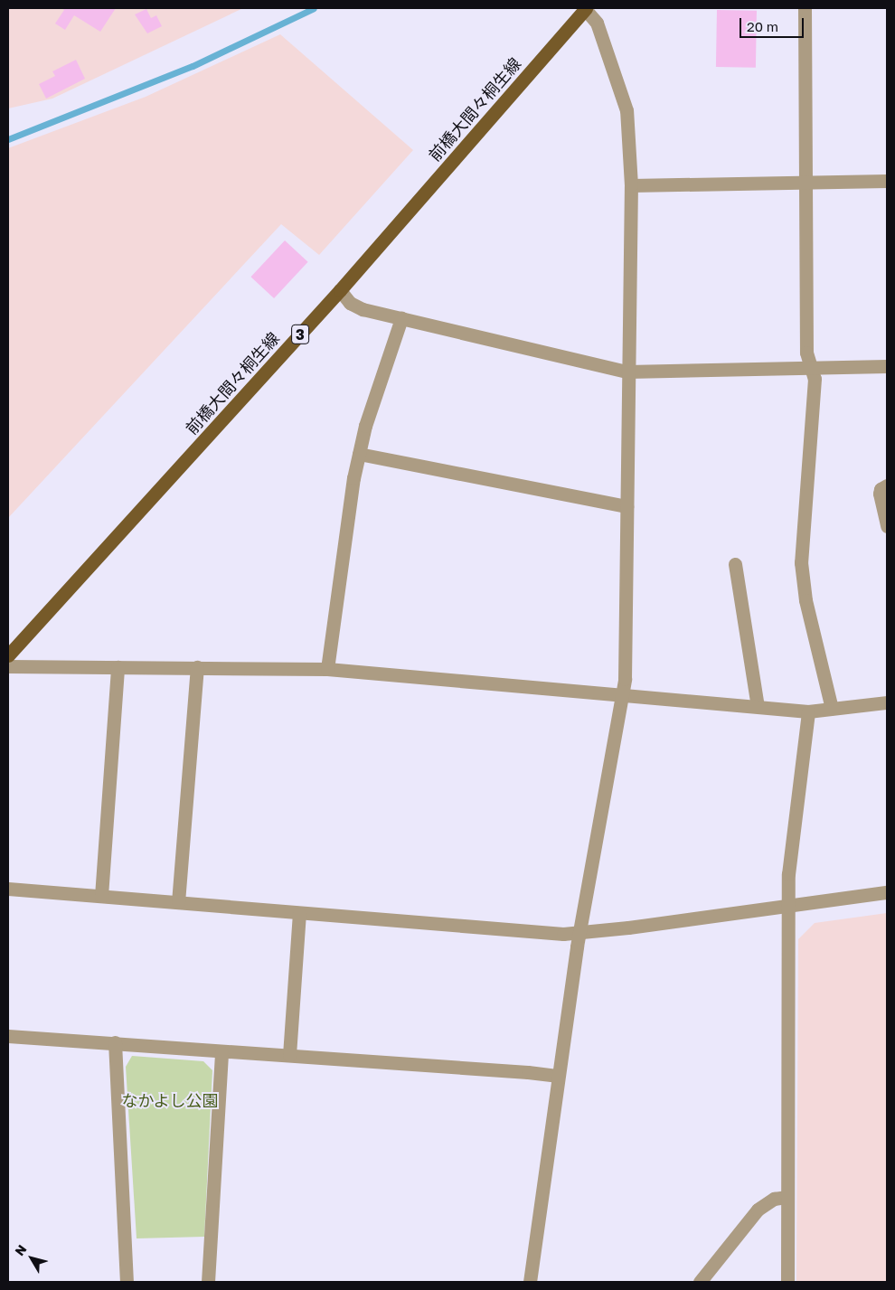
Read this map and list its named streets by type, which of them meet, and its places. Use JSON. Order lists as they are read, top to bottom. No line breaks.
{"streets":{"main road":["前橋大間々桐生線","3"]},"parks":["なかよし公園"],"scale_bar":"20 m","north":"top left"}
